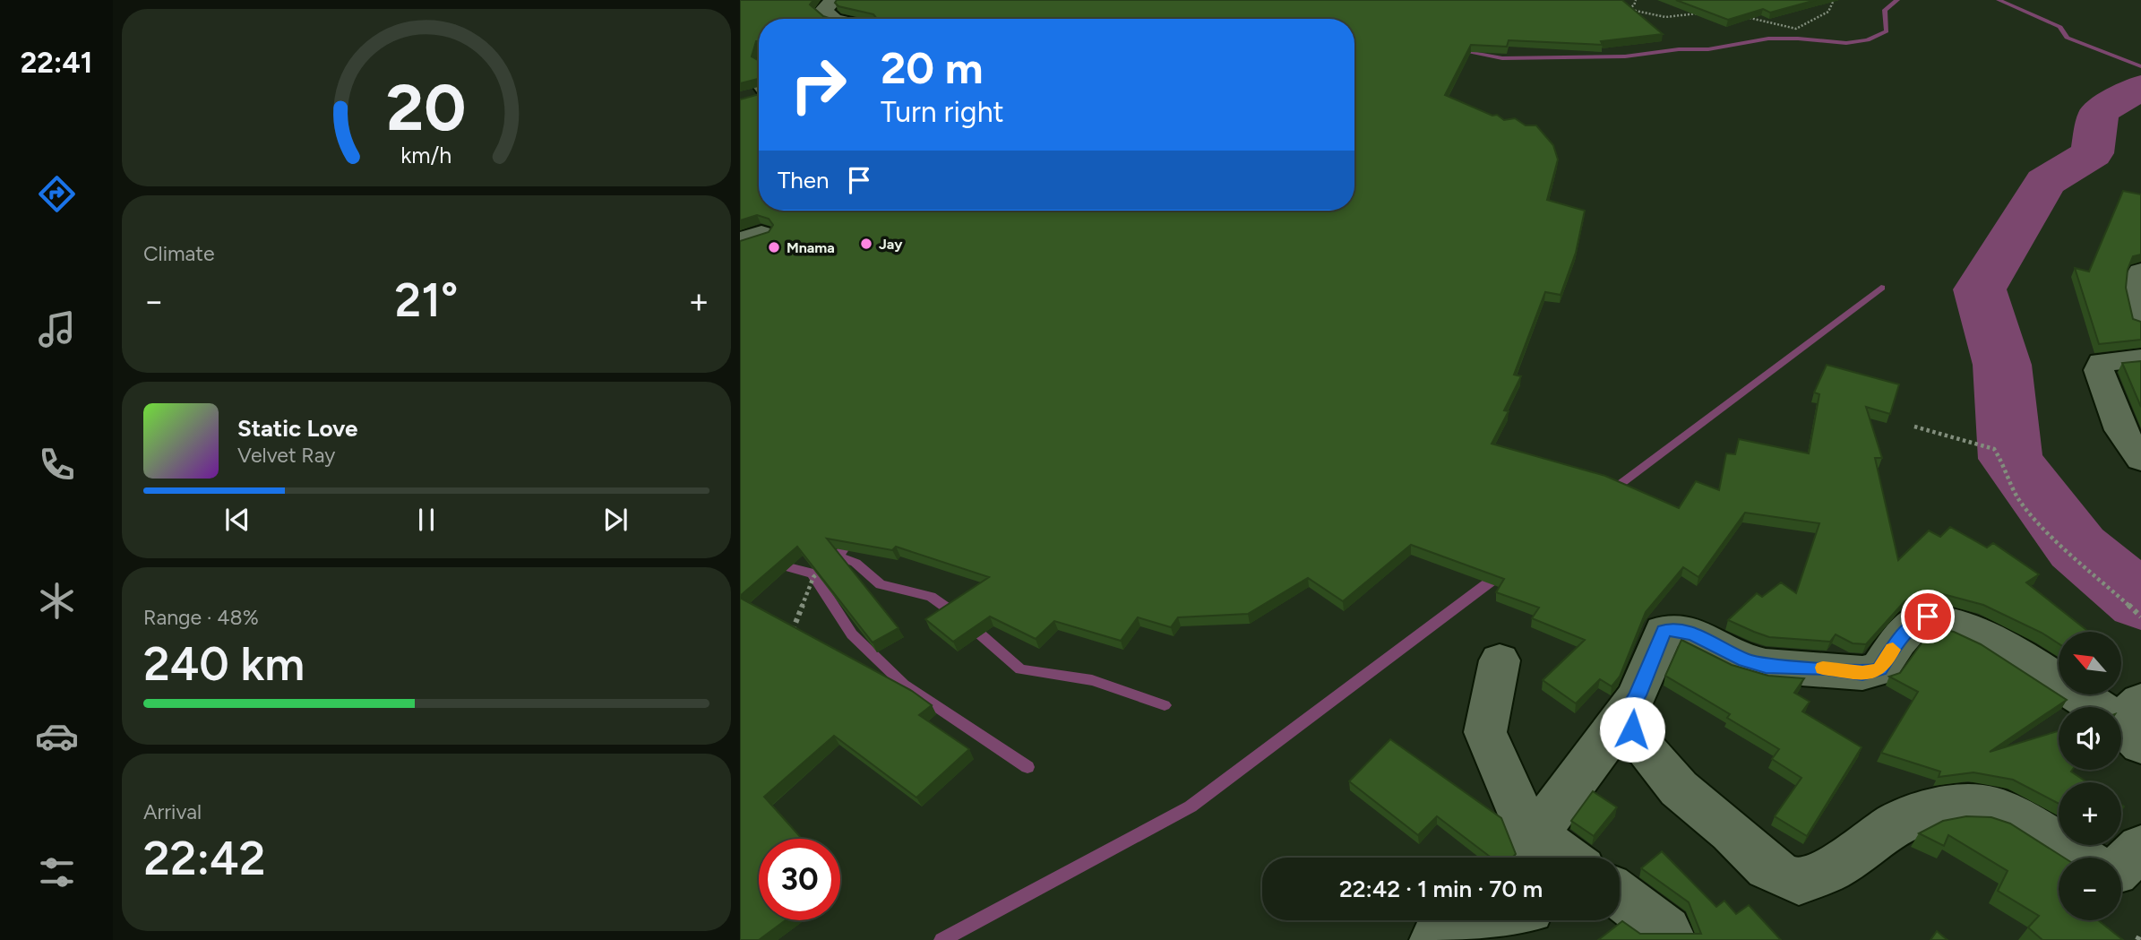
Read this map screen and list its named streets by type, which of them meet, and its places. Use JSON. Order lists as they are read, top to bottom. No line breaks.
{"places":["Jay","Mnama"],"north":"top left","page":{"tabs":"22:41","turn":["20 m","Turn right"],"then":"Then","tile":["Climate",["Range · 48%","240 km"],["Arrival","22:42"]],"heat":["−","21°","+"],"song":["Static Love","Velvet Ray"],"map_buttons":["+","−"],"limit":"30","trip":"22:42 · 1 min · 70 m","gauge":["20","km/h"]}}
